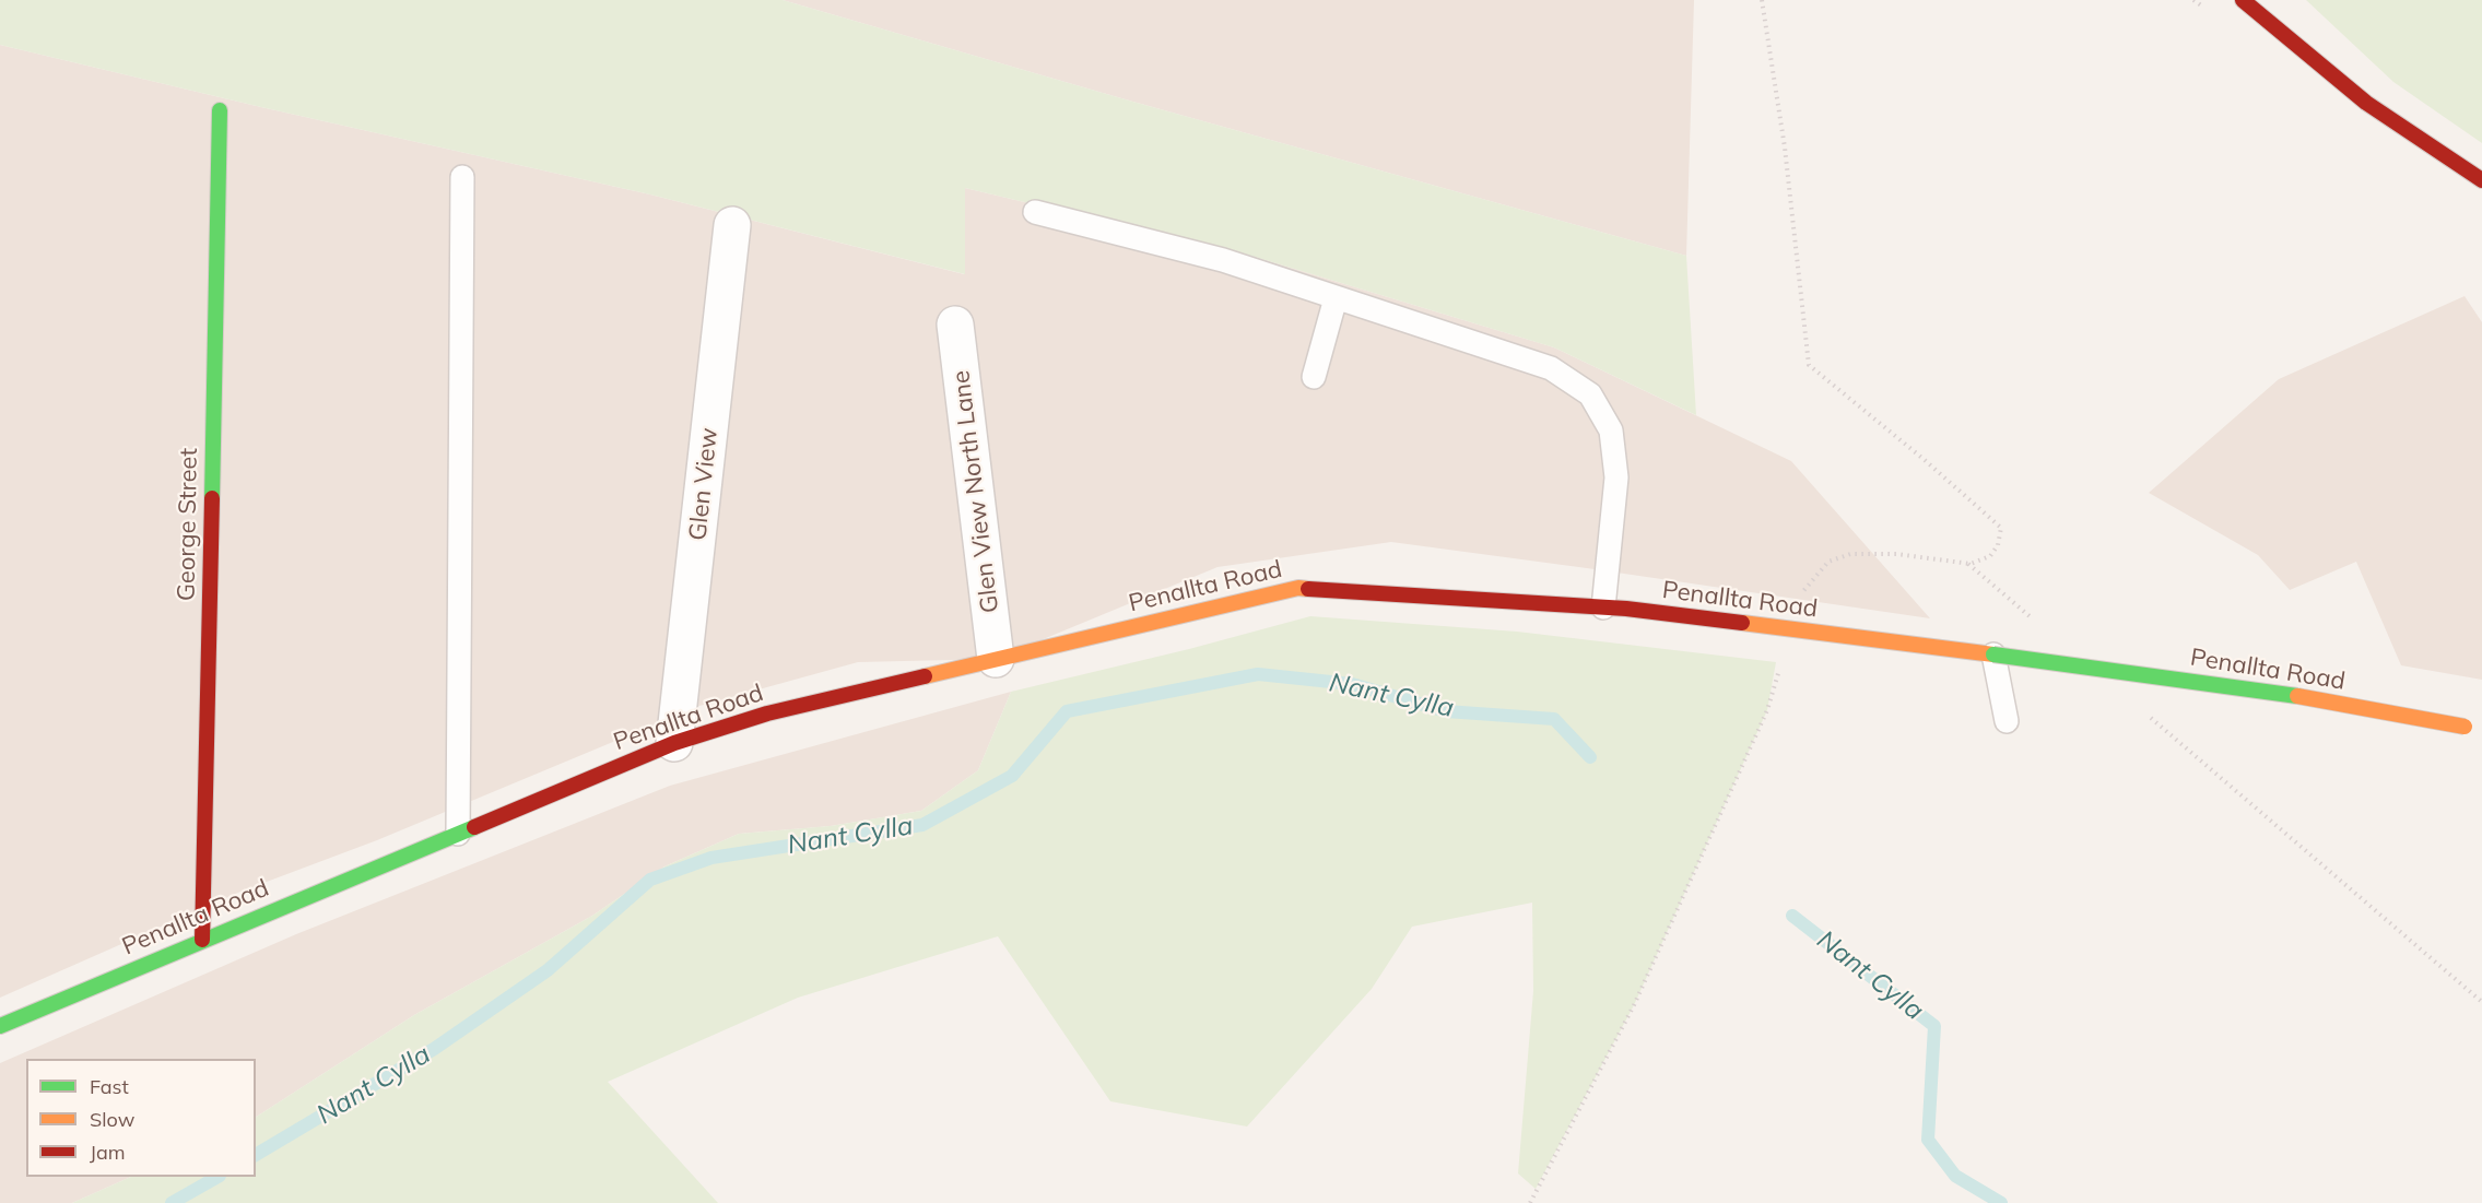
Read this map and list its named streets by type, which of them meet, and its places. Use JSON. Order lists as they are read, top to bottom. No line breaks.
{"streets":{"street":["Glen View","Glen View North Lane","George Street","Penallta Road"]},"crossings":[["Glen View","Penallta Road"],["Glen View North Lane","Penallta Road"],["George Street","Penallta Road"]],"water":["Nant Cylla"],"legend":["Fast","Slow","Jam"]}
